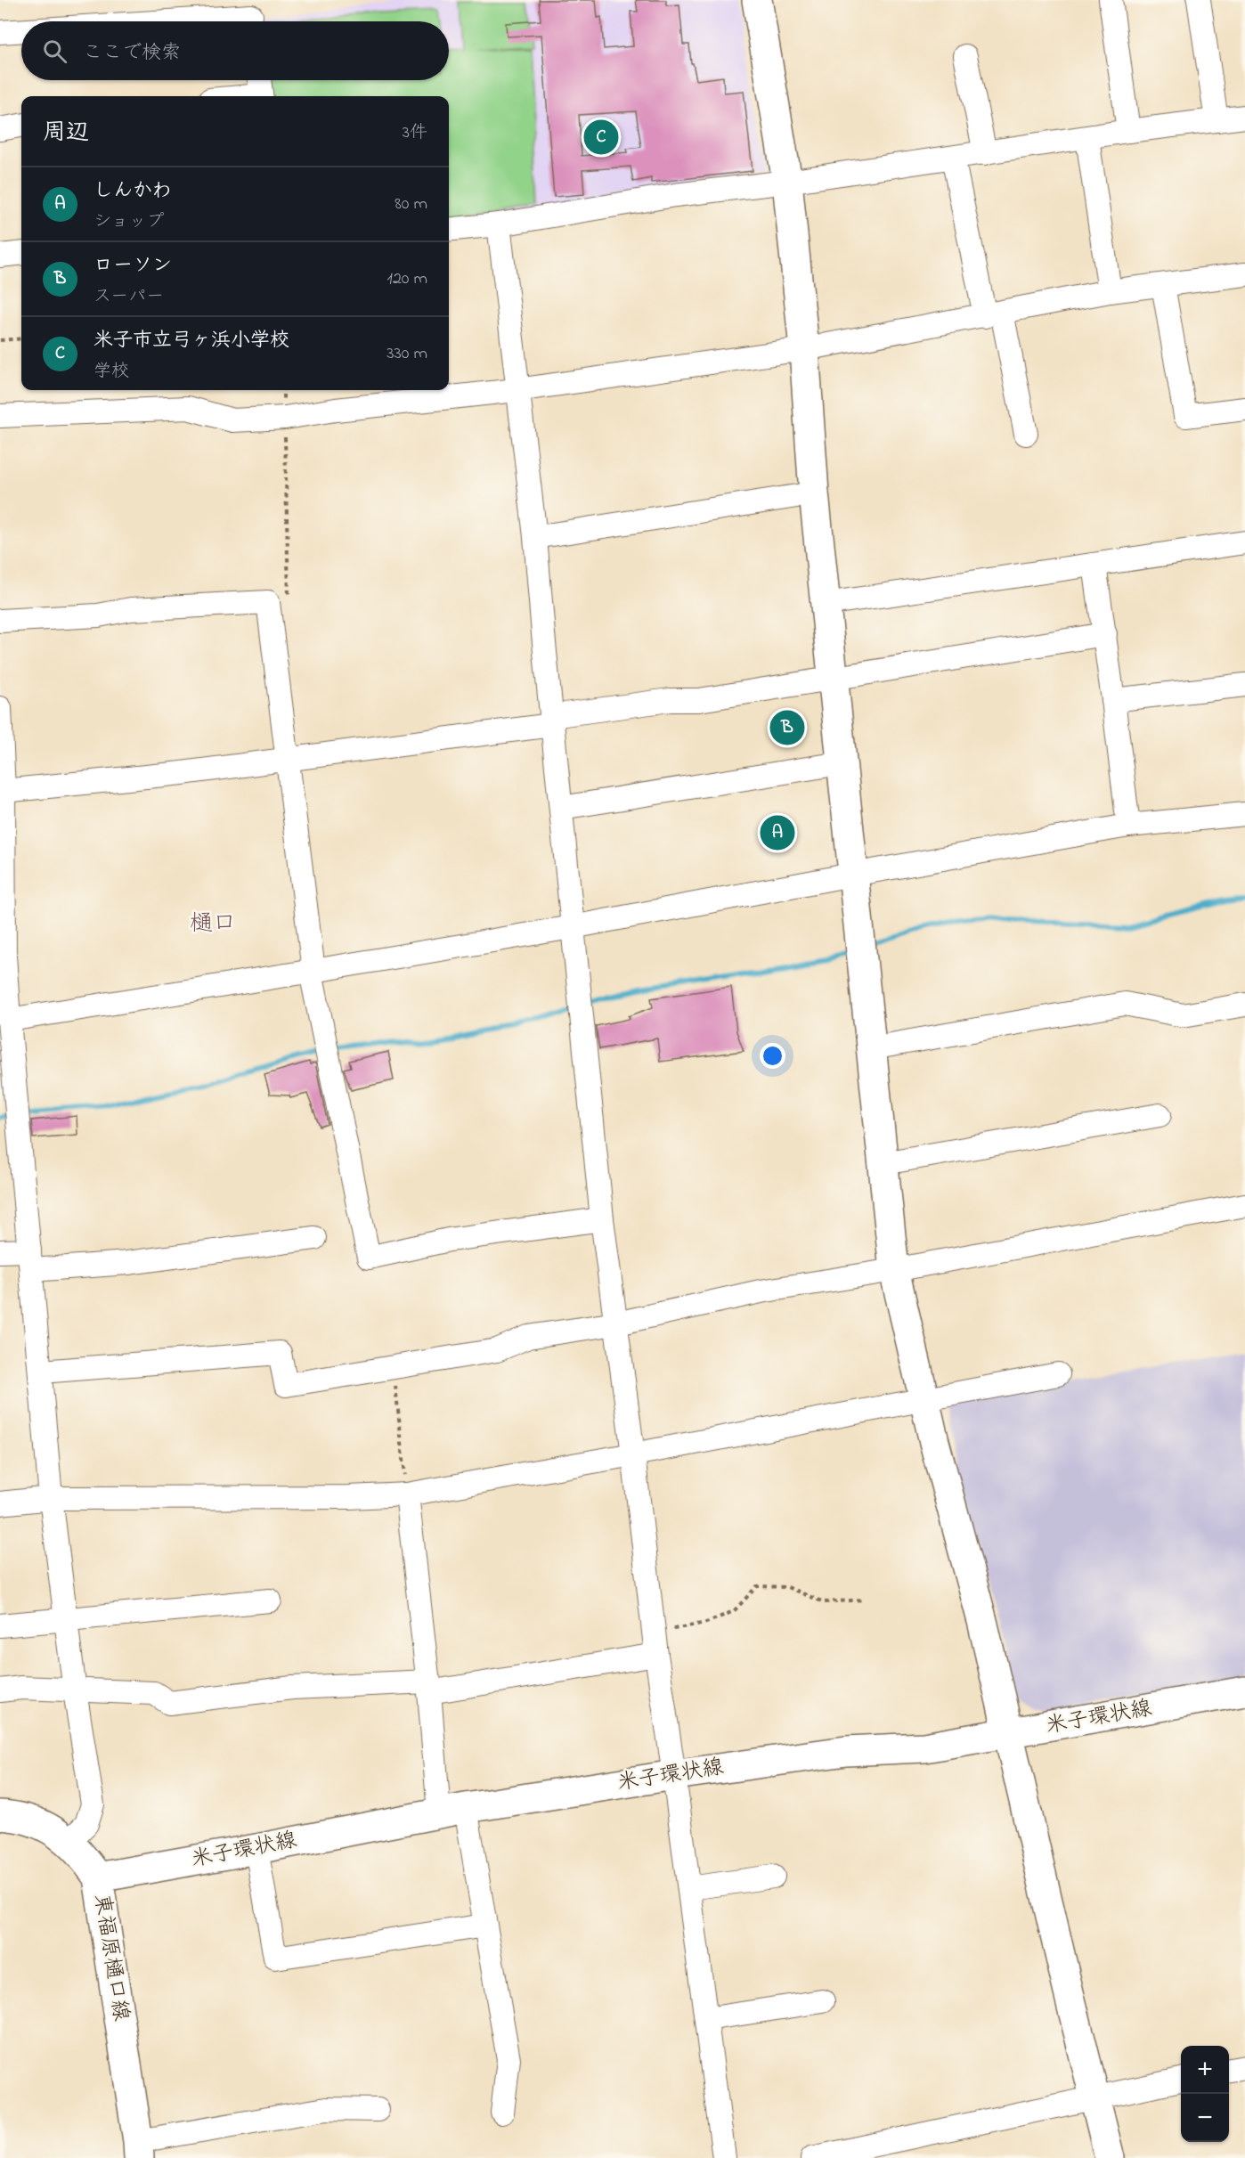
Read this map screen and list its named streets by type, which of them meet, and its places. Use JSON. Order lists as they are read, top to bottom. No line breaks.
{"streets":{"street":["米子環状線","東福原樋口線"]},"crossings":[["米子環状線","東福原樋口線"]],"districts":["樋口"],"page":{"search":"ここで検索","heading":["周辺","3件"],"pins":["C","B","A"],"list":[{"mark":"A","name":"しんかわ","note":"ショップ","value":"80 m"},{"mark":"B","name":"ローソン","note":"スーパー","value":"120 m"},{"mark":"C","name":"米子市立弓ヶ浜小学校","note":"学校","value":"330 m"}],"map_buttons":["+","−"]}}
